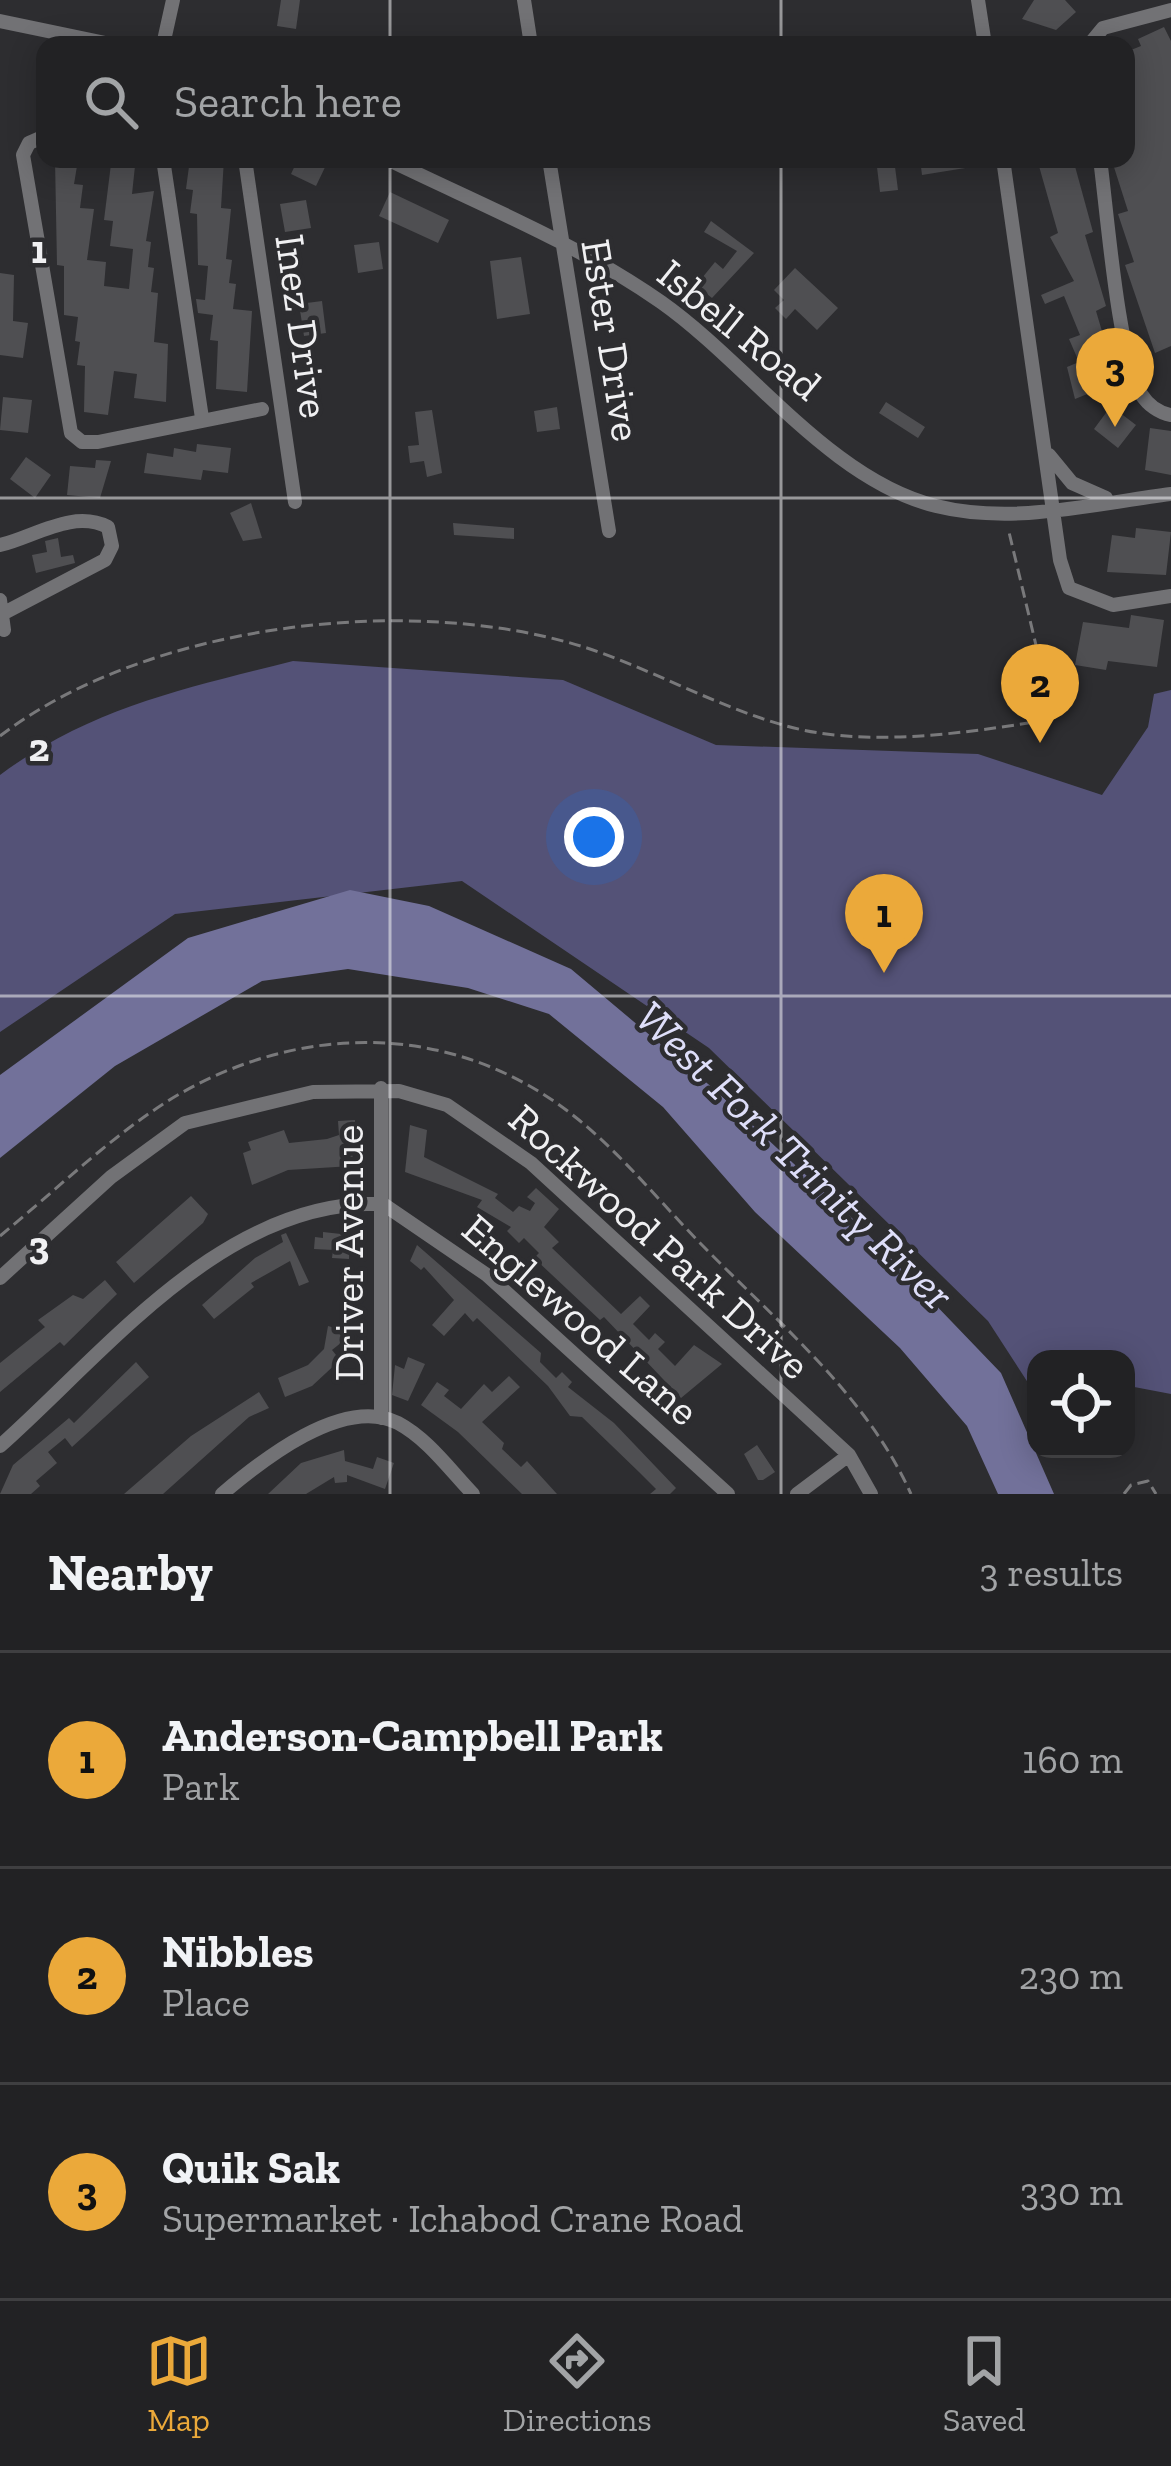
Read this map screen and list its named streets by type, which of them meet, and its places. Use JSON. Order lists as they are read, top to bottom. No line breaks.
{"streets":{"street":["Inez Drive","Isbell Road","Ester Drive","Rockwood Park Drive","Driver Avenue","Englewood Lane"]},"crossings":[["Isbell Road","Ester Drive"],["Rockwood Park Drive","Driver Avenue"],["Driver Avenue","Englewood Lane"]],"water":["West Fork Trinity River"],"page":{"search":"Search here","pins":["3","2","1"],"heading":["Nearby","3 results"],"list":[{"mark":"1","name":"Anderson-Campbell Park","note":"Park","value":"160 m"},{"mark":"2","name":"Nibbles","note":"Place","value":"230 m"},{"mark":"3","name":"Quik Sak","note":"Supermarket · Ichabod Crane Road","value":"330 m"}],"nav":["Map","Directions","Saved"]},"grid":{"rows":["1","2","3"]}}
